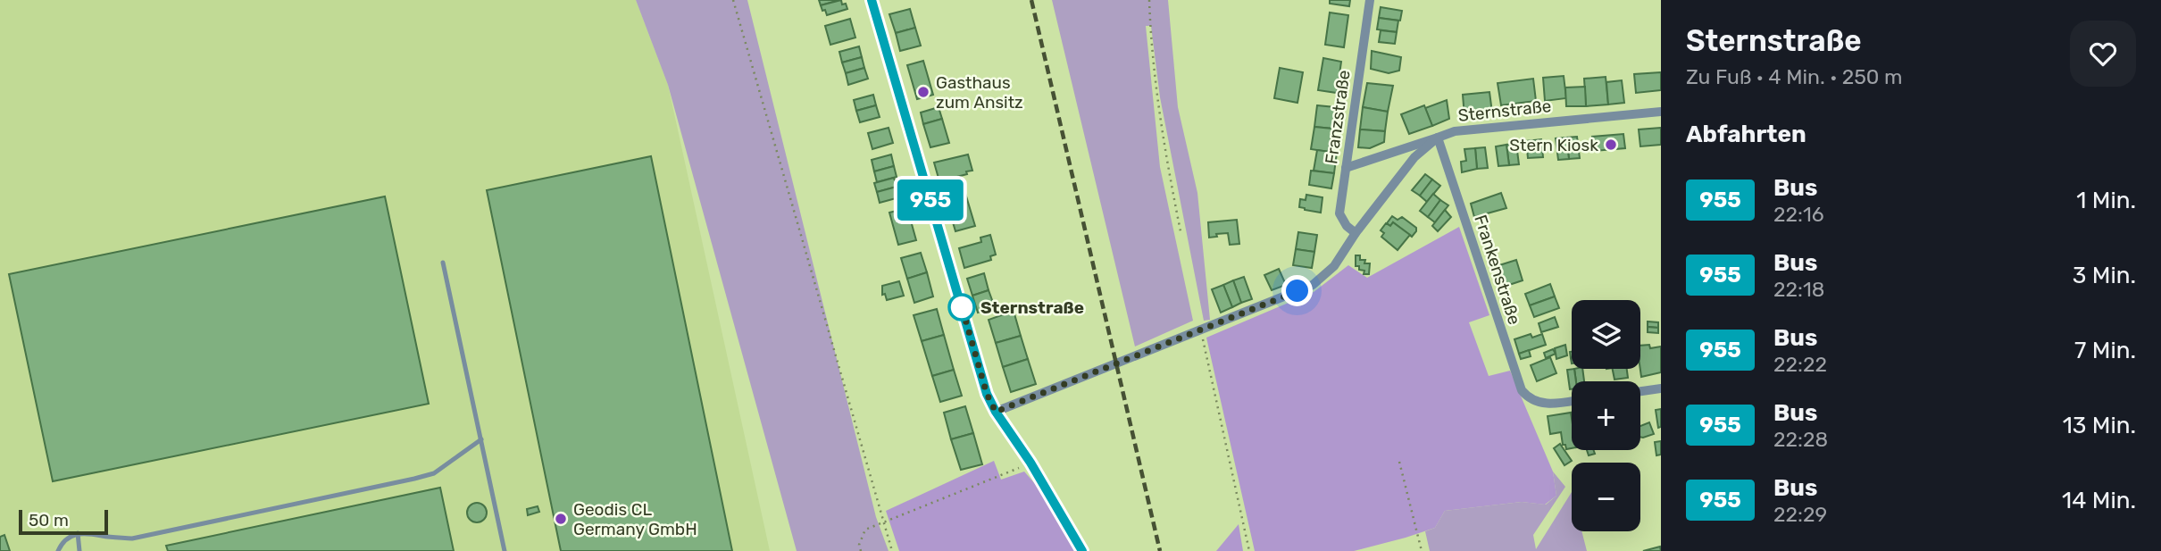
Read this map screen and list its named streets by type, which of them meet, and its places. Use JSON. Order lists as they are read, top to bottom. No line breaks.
{"streets":{"street":["Sternstraße","Franzstraße","Frankenstraße"]},"crossings":[["Sternstraße","Franzstraße"],["Sternstraße","Frankenstraße"]],"places":["Gasthaus zum Ansitz","Stern Kiosk","Sternstraße","Geodis CL Germany GmbH"],"lines":["bus line 955"],"scale_bar":"50 m","page":{"on_map":"955","heading":[["Sternstraße","Zu Fuß · 4 Min. · 250 m"],"Abfahrten"],"list":[{"mark":"955","name":"Bus","note":"22:16","value":"1 Min."},{"mark":"955","name":"Bus","note":"22:18","value":"3 Min."},{"mark":"955","name":"Bus","note":"22:22","value":"7 Min."},{"mark":"955","name":"Bus","note":"22:28","value":"13 Min."},{"mark":"955","name":"Bus","note":"22:29","value":"14 Min."}],"map_buttons":["+","−"],"scale":"50 m"}}
